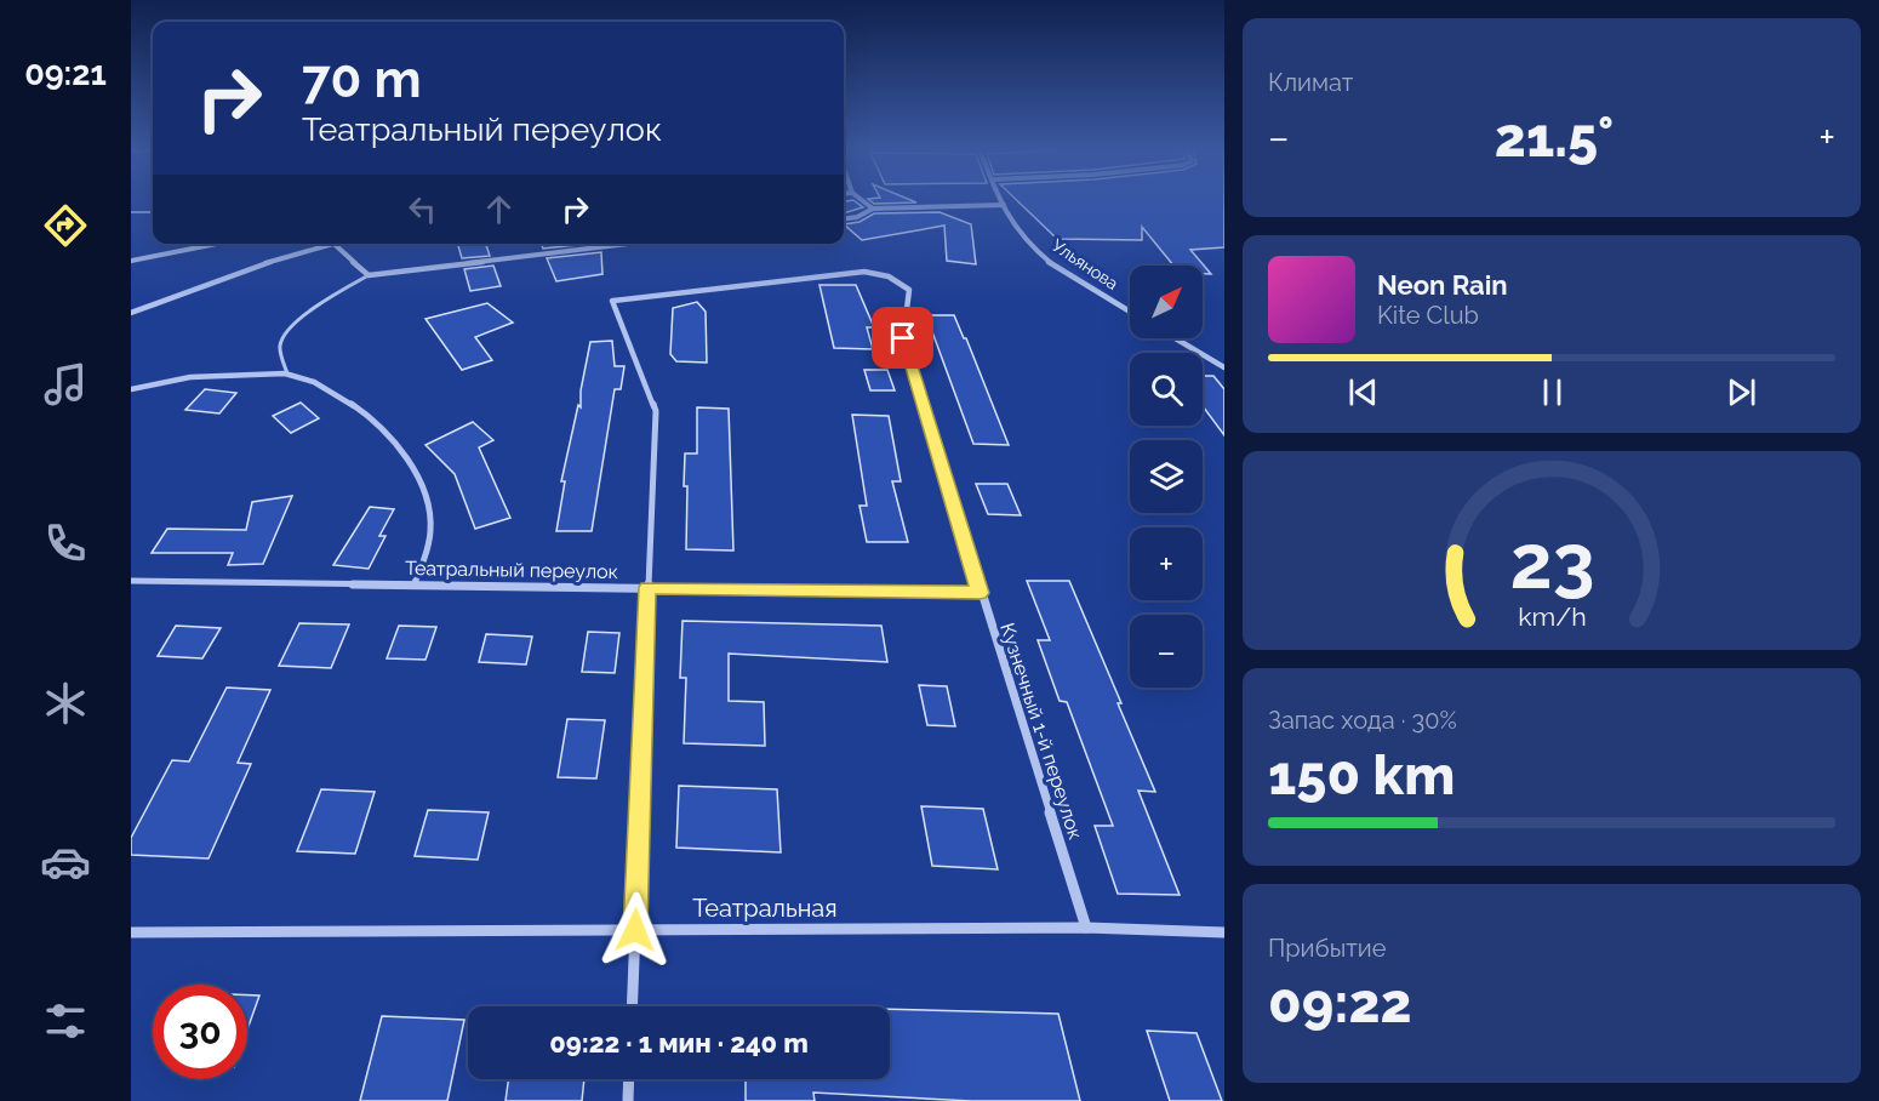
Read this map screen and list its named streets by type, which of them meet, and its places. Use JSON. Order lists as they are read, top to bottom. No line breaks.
{"streets":{"street":["Ульянова","Театральный переулок","Кузнечный 1-й переулок","Театральная"]},"crossings":[["Театральный переулок","Кузнечный 1-й переулок"],["Кузнечный 1-й переулок","Театральная"]],"north":"top right","page":{"tabs":"09:21","tile":["Климат",["Запас хода · 30%","150 km"],["Прибытие","09:22"]],"turn":["70 m","Театральный переулок"],"heat":["−","21.5°","+"],"song":["Neon Rain","Kite Club"],"map_buttons":["+","−"],"limit":"30","trip":"09:22 · 1 мин · 240 m","gauge":["23","km/h"]}}
